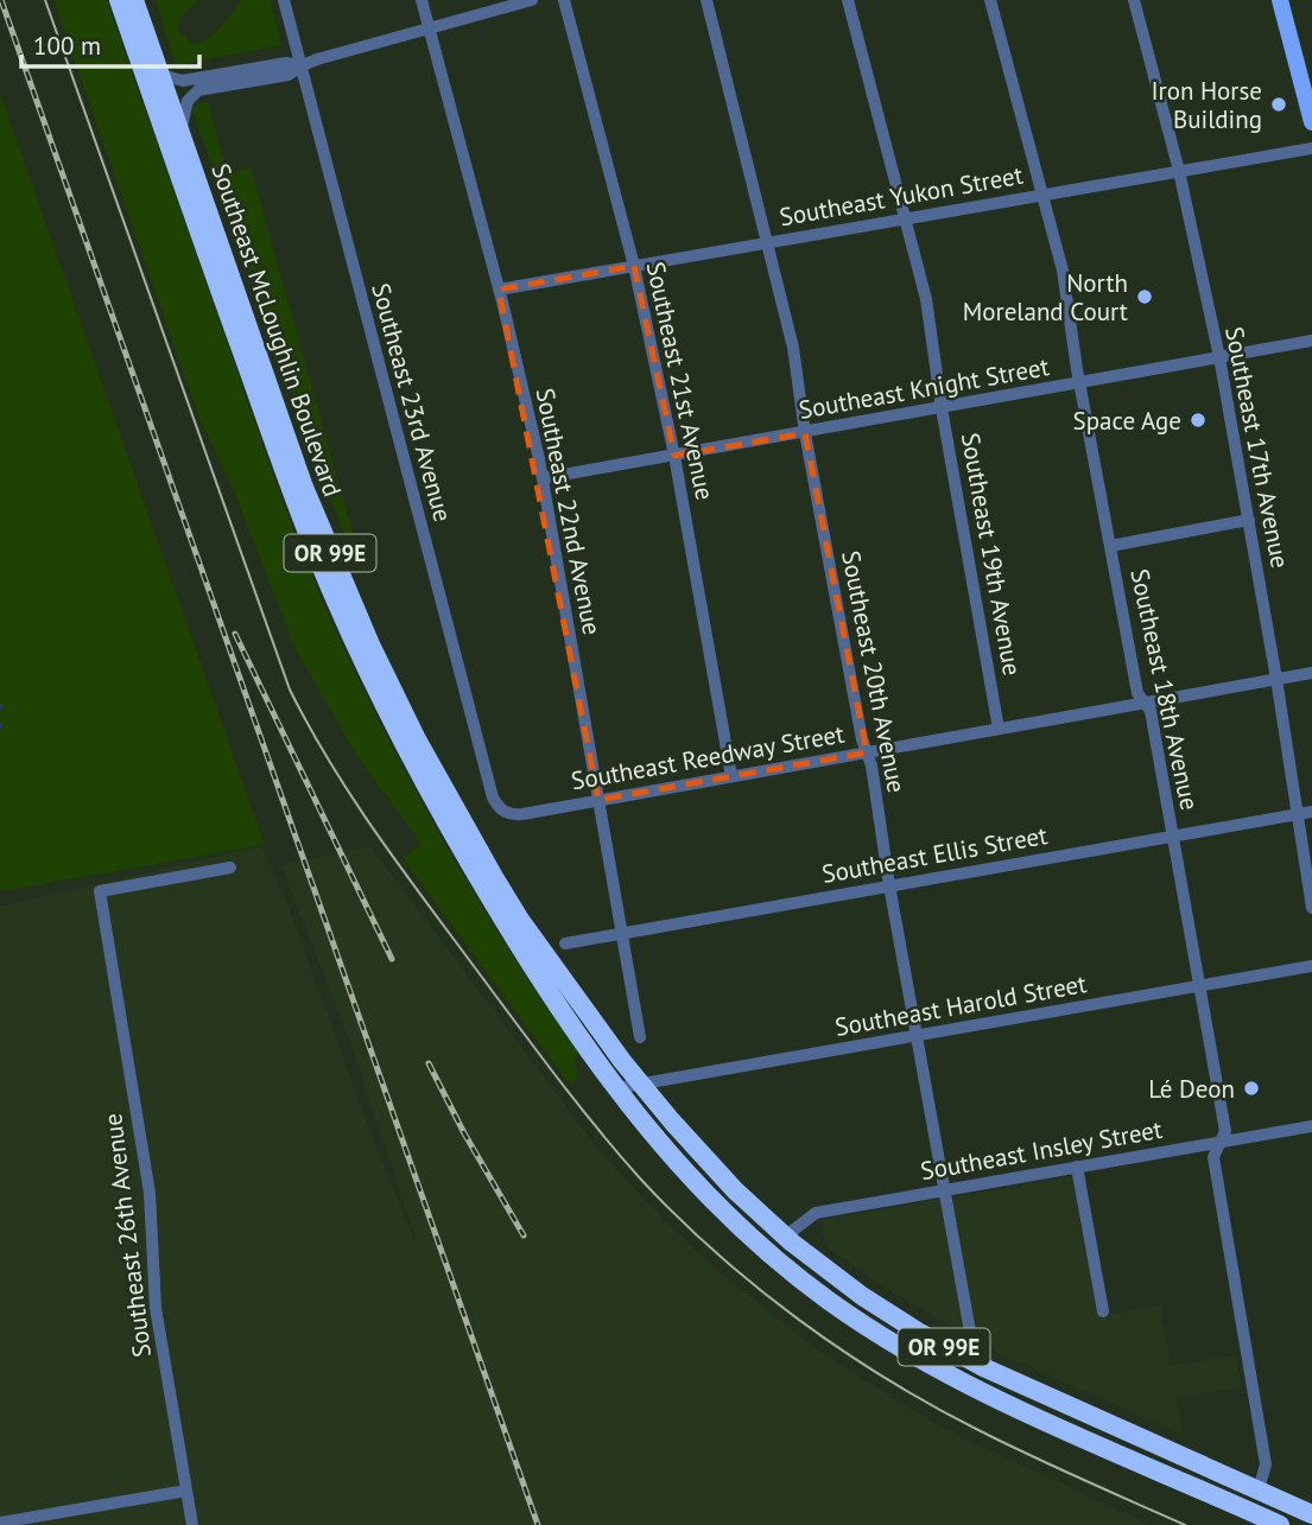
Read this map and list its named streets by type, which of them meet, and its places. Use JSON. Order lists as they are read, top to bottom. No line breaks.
{"streets":{"highway":["Southeast McLoughlin Boulevard","OR 99E"],"street":["Southeast Yukon Street","Southeast 21st Avenue","Southeast Knight Street","Southeast 23rd Avenue","Southeast 17th Avenue","Southeast 22nd Avenue","Southeast 19th Avenue","Southeast 20th Avenue","Southeast 18th Avenue","Southeast Reedway Street","Southeast Ellis Street","Southeast Harold Street","Southeast Insley Street","Southeast 26th Avenue"]},"crossings":[["Southeast Yukon Street","Southeast 21st Avenue"],["Southeast Yukon Street","Southeast 17th Avenue"],["Southeast Yukon Street","Southeast 22nd Avenue"],["Southeast Yukon Street","Southeast 19th Avenue"],["Southeast Yukon Street","Southeast 20th Avenue"],["Southeast Yukon Street","Southeast 18th Avenue"],["Southeast McLoughlin Boulevard","Southeast 20th Avenue"],["Southeast McLoughlin Boulevard","Southeast 18th Avenue"],["Southeast McLoughlin Boulevard","Southeast Harold Street"],["Southeast McLoughlin Boulevard","Southeast Insley Street"],["Southeast 21st Avenue","Southeast Knight Street"],["Southeast 21st Avenue","Southeast Reedway Street"],["Southeast Knight Street","Southeast 17th Avenue"],["Southeast Knight Street","Southeast 22nd Avenue"],["Southeast Knight Street","Southeast 19th Avenue"],["Southeast Knight Street","Southeast 20th Avenue"],["Southeast Knight Street","Southeast 18th Avenue"],["Southeast 23rd Avenue","Southeast Reedway Street"],["Southeast 17th Avenue","Southeast Reedway Street"],["Southeast 17th Avenue","Southeast Ellis Street"],["Southeast 22nd Avenue","Southeast Reedway Street"],["Southeast 22nd Avenue","Southeast Ellis Street"],["Southeast 19th Avenue","Southeast Reedway Street"],["Southeast 20th Avenue","Southeast Reedway Street"],["Southeast 20th Avenue","Southeast Ellis Street"],["Southeast 20th Avenue","Southeast Harold Street"],["Southeast 20th Avenue","Southeast Insley Street"],["Southeast 18th Avenue","Southeast Reedway Street"],["Southeast 18th Avenue","Southeast Ellis Street"],["Southeast 18th Avenue","Southeast Harold Street"],["Southeast 18th Avenue","Southeast Insley Street"]],"places":["Iron Horse Building","North Moreland Court","Space Age","Lé Deon"],"scale_bar":"100 m"}
